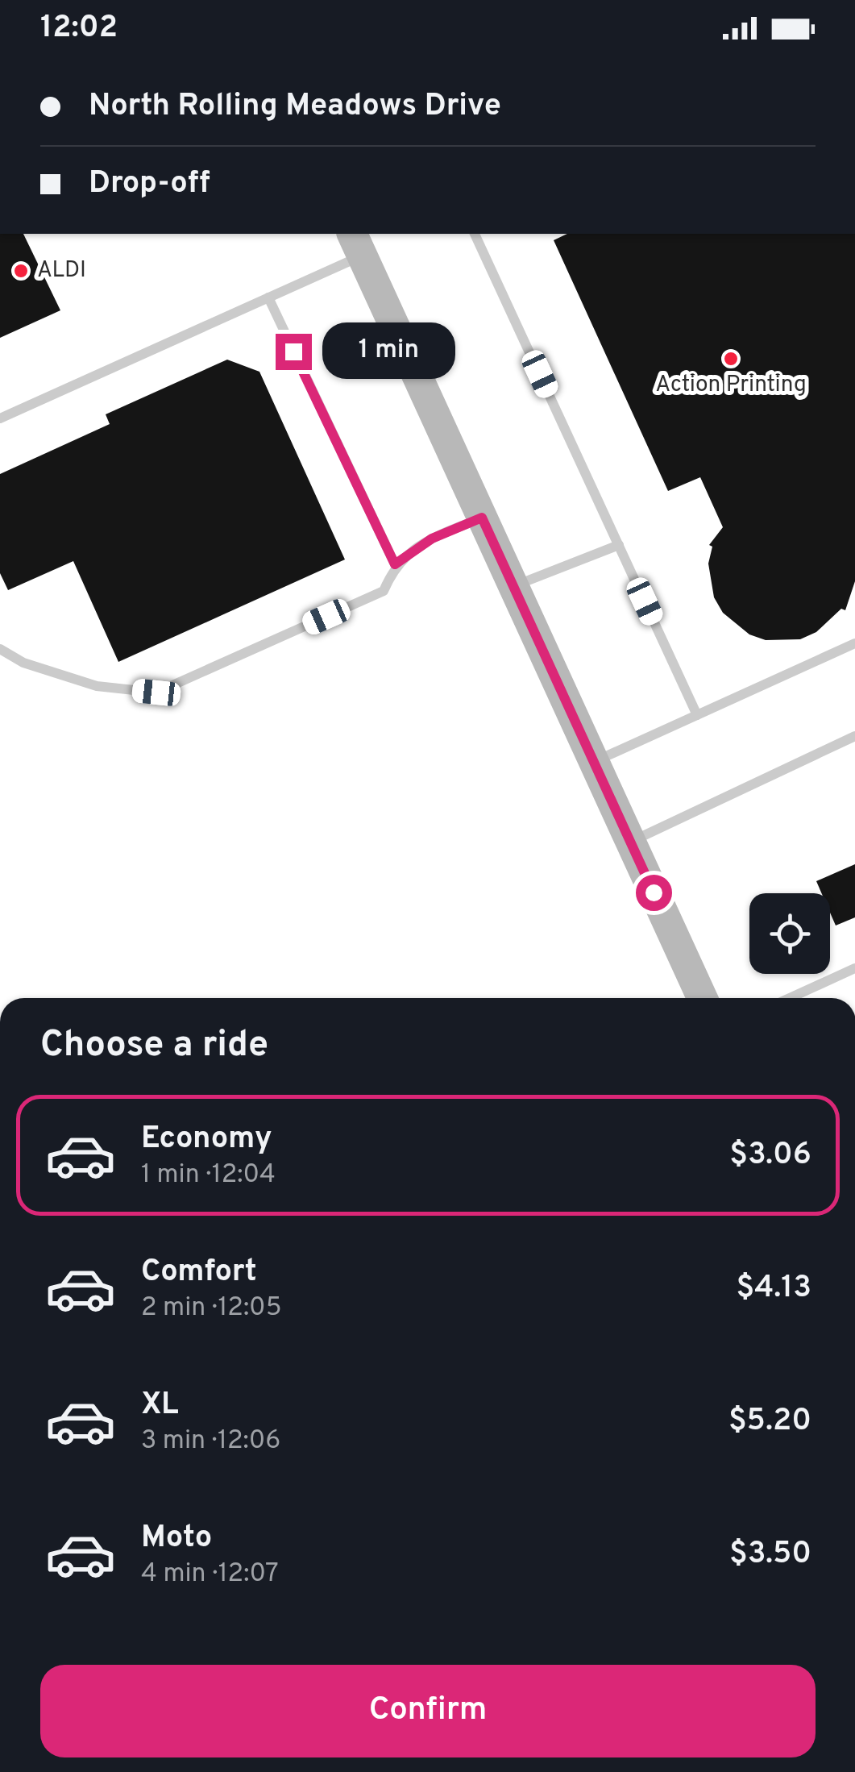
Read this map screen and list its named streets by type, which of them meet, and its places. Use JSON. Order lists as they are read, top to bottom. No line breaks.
{"places":["ALDI","Action Printing"],"page":{"status":"12:02","banner":["North Rolling Meadows Drive","Drop-off"],"bubble":"1 min","heading":"Choose a ride","list":[{"name":"Economy","note":"1 min · 12:04","value":"$3.06"},{"name":"Comfort","note":"2 min · 12:05","value":"$4.13"},{"name":"XL","note":"3 min · 12:06","value":"$5.20"},{"name":"Moto","note":"4 min · 12:07","value":"$3.50"}],"buttons":"Confirm"}}
